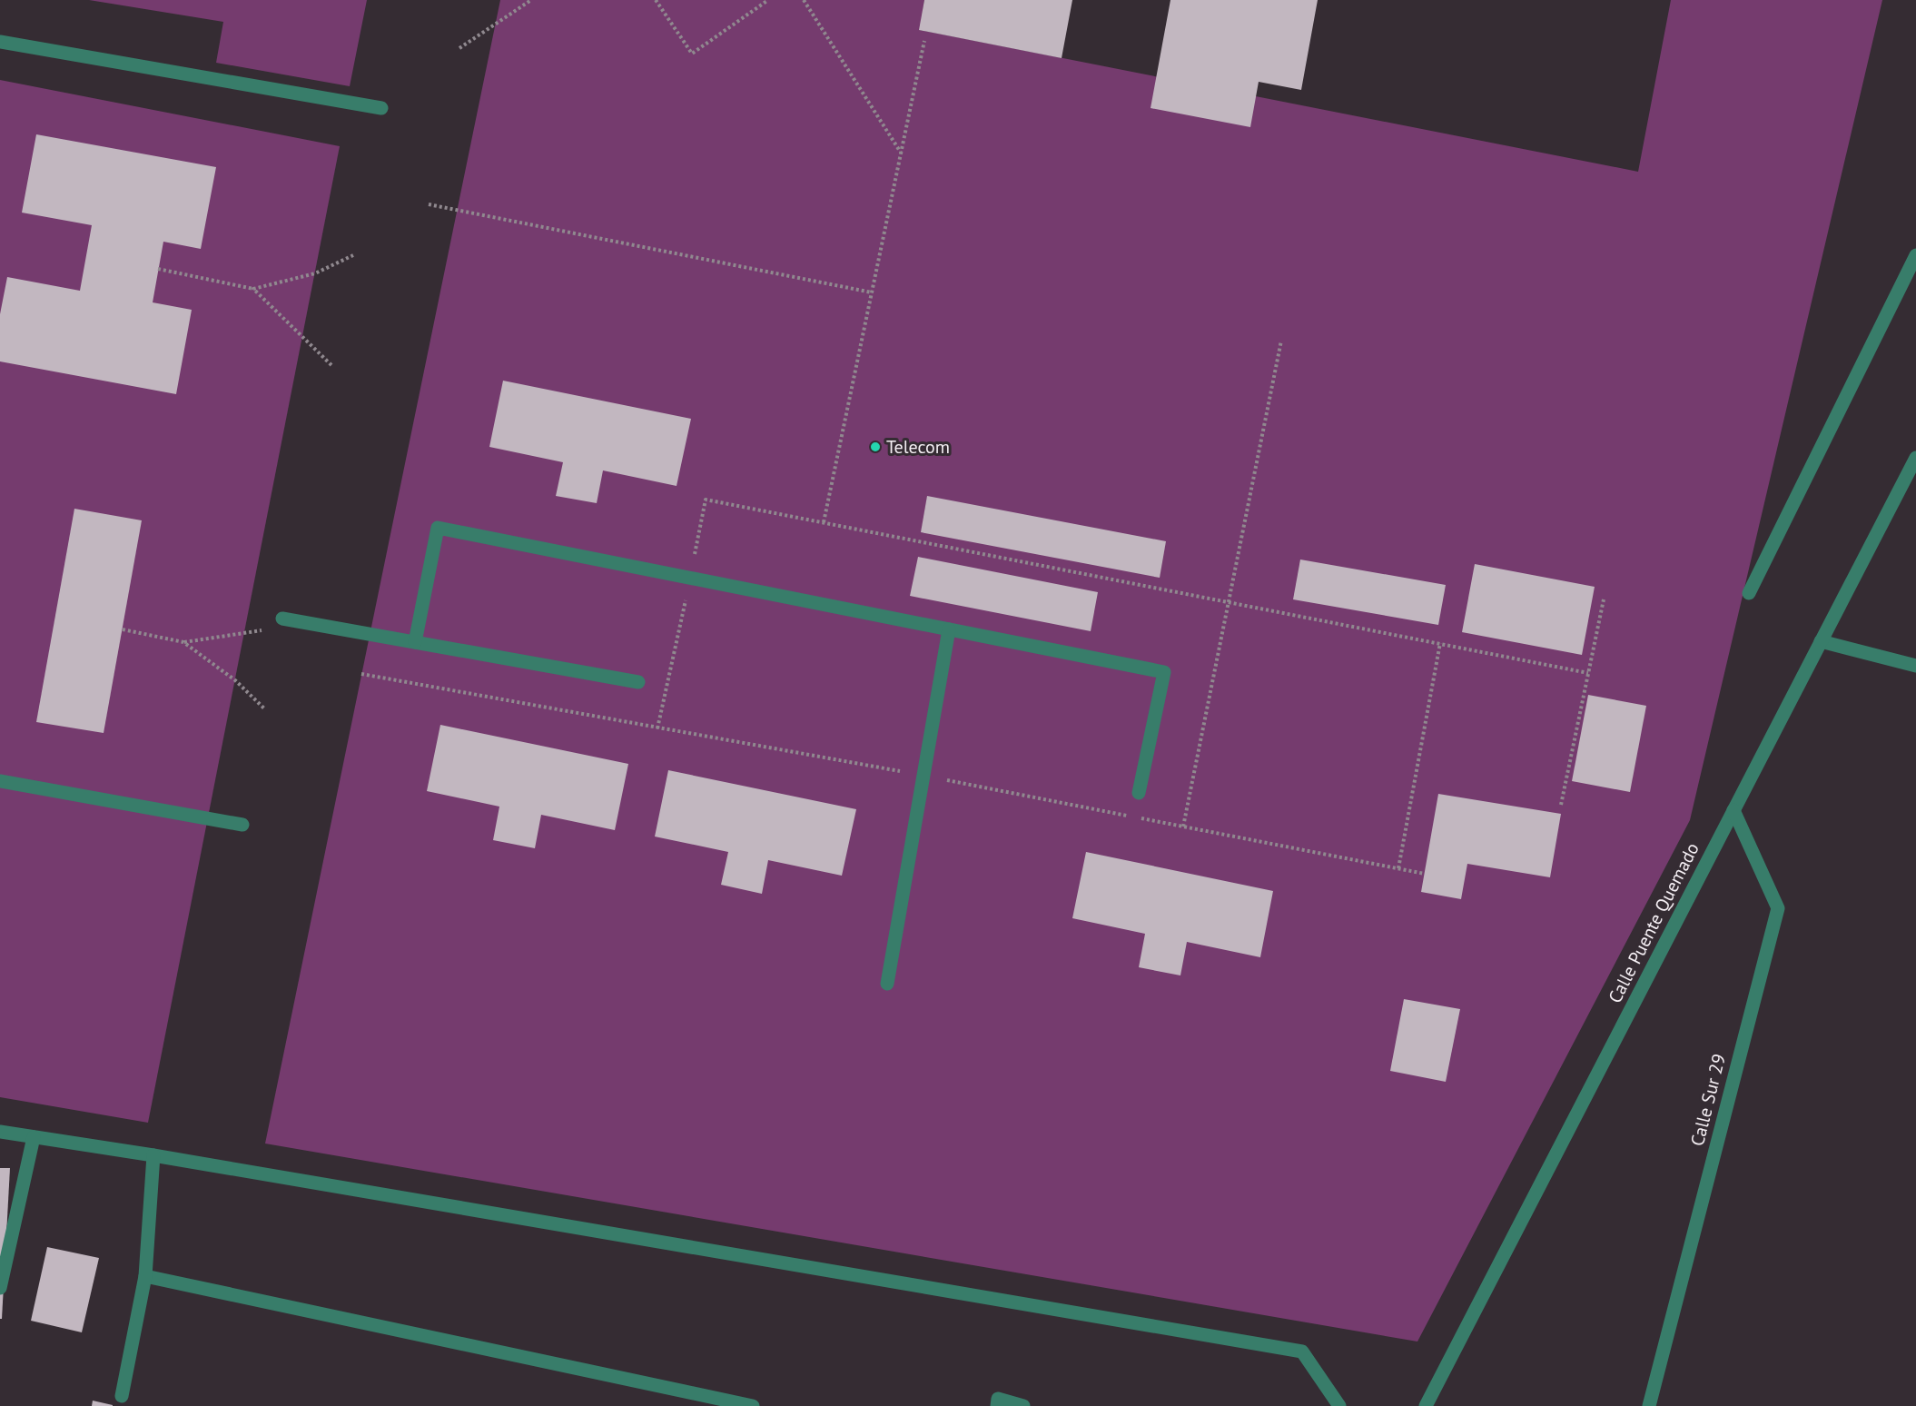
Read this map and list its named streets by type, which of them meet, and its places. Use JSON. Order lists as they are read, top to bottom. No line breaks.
{"streets":{"street":["Calle Puente Quemado","Calle Sur 29"]},"crossings":[["Calle Puente Quemado","Calle Sur 29"]],"places":["Telecom"]}
